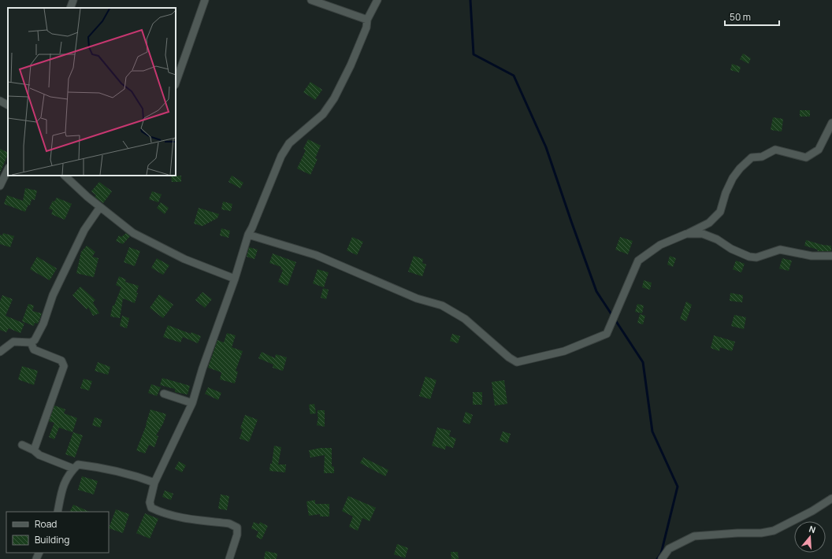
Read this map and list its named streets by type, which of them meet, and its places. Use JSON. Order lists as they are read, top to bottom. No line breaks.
{"legend":["Road","Building"],"scale_bar":"50 m","north":"top"}
